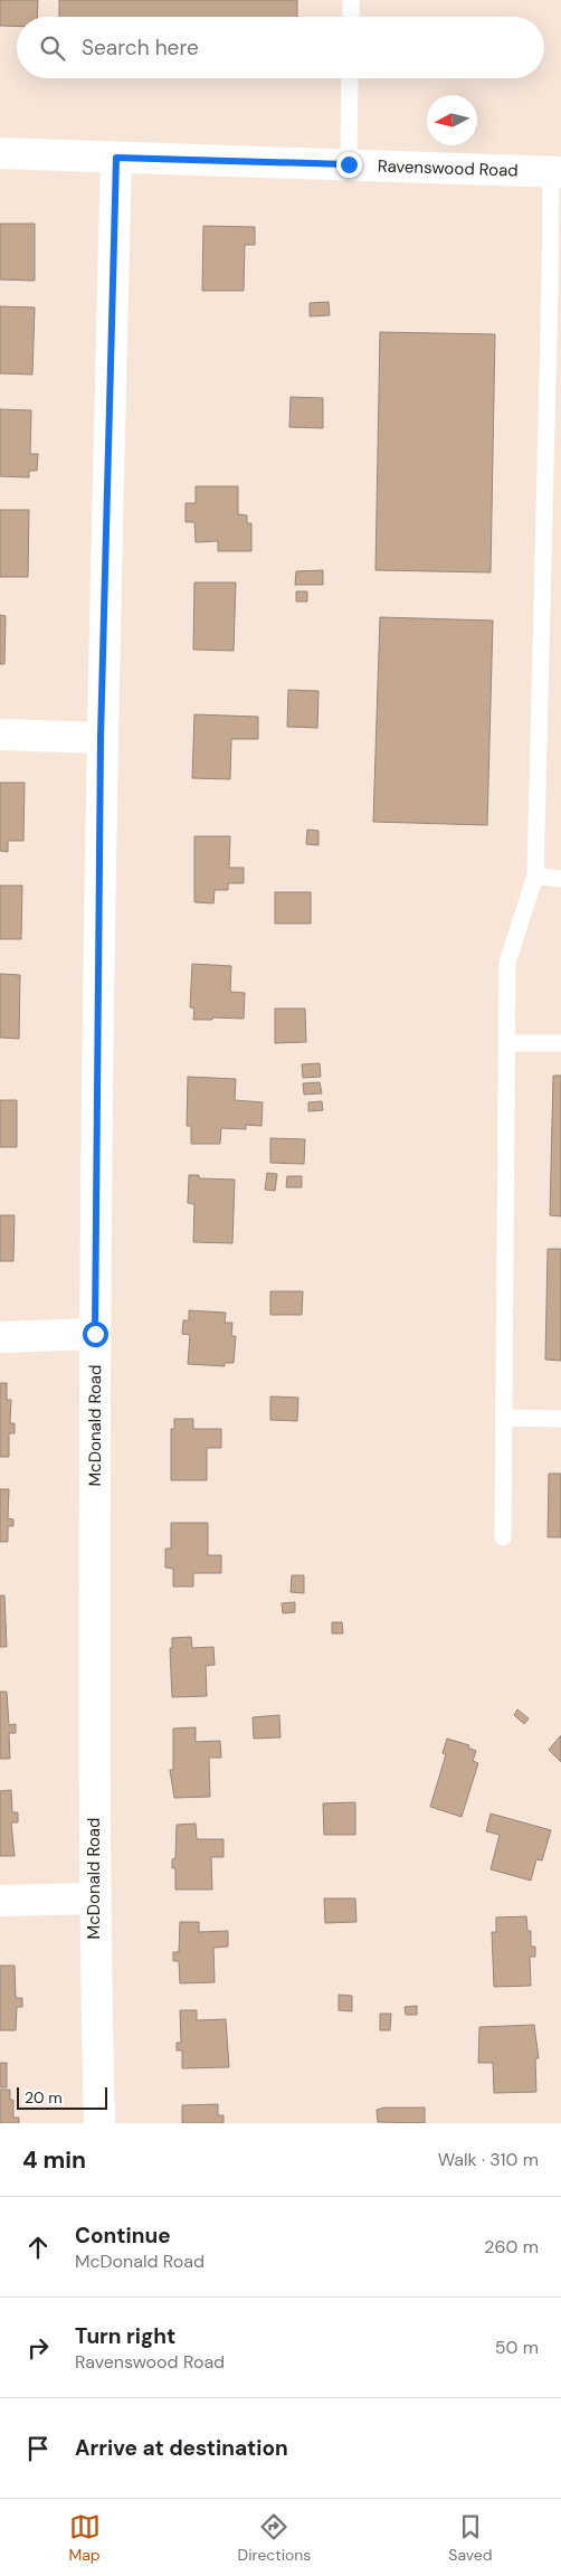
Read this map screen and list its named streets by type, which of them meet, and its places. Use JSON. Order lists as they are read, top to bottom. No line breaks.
{"streets":{"street":["Ravenswood Road","McDonald Road"]},"crossings":[["Ravenswood Road","McDonald Road"]],"scale_bar":"20 m","north":"left","page":{"search":"Search here","scale":"20 m","heading":["4 min","Walk · 310 m"],"list":[["Continue","McDonald Road","260 m"],["Turn right","Ravenswood Road","50 m"],"Arrive at destination"],"nav":["Map","Directions","Saved"]}}
